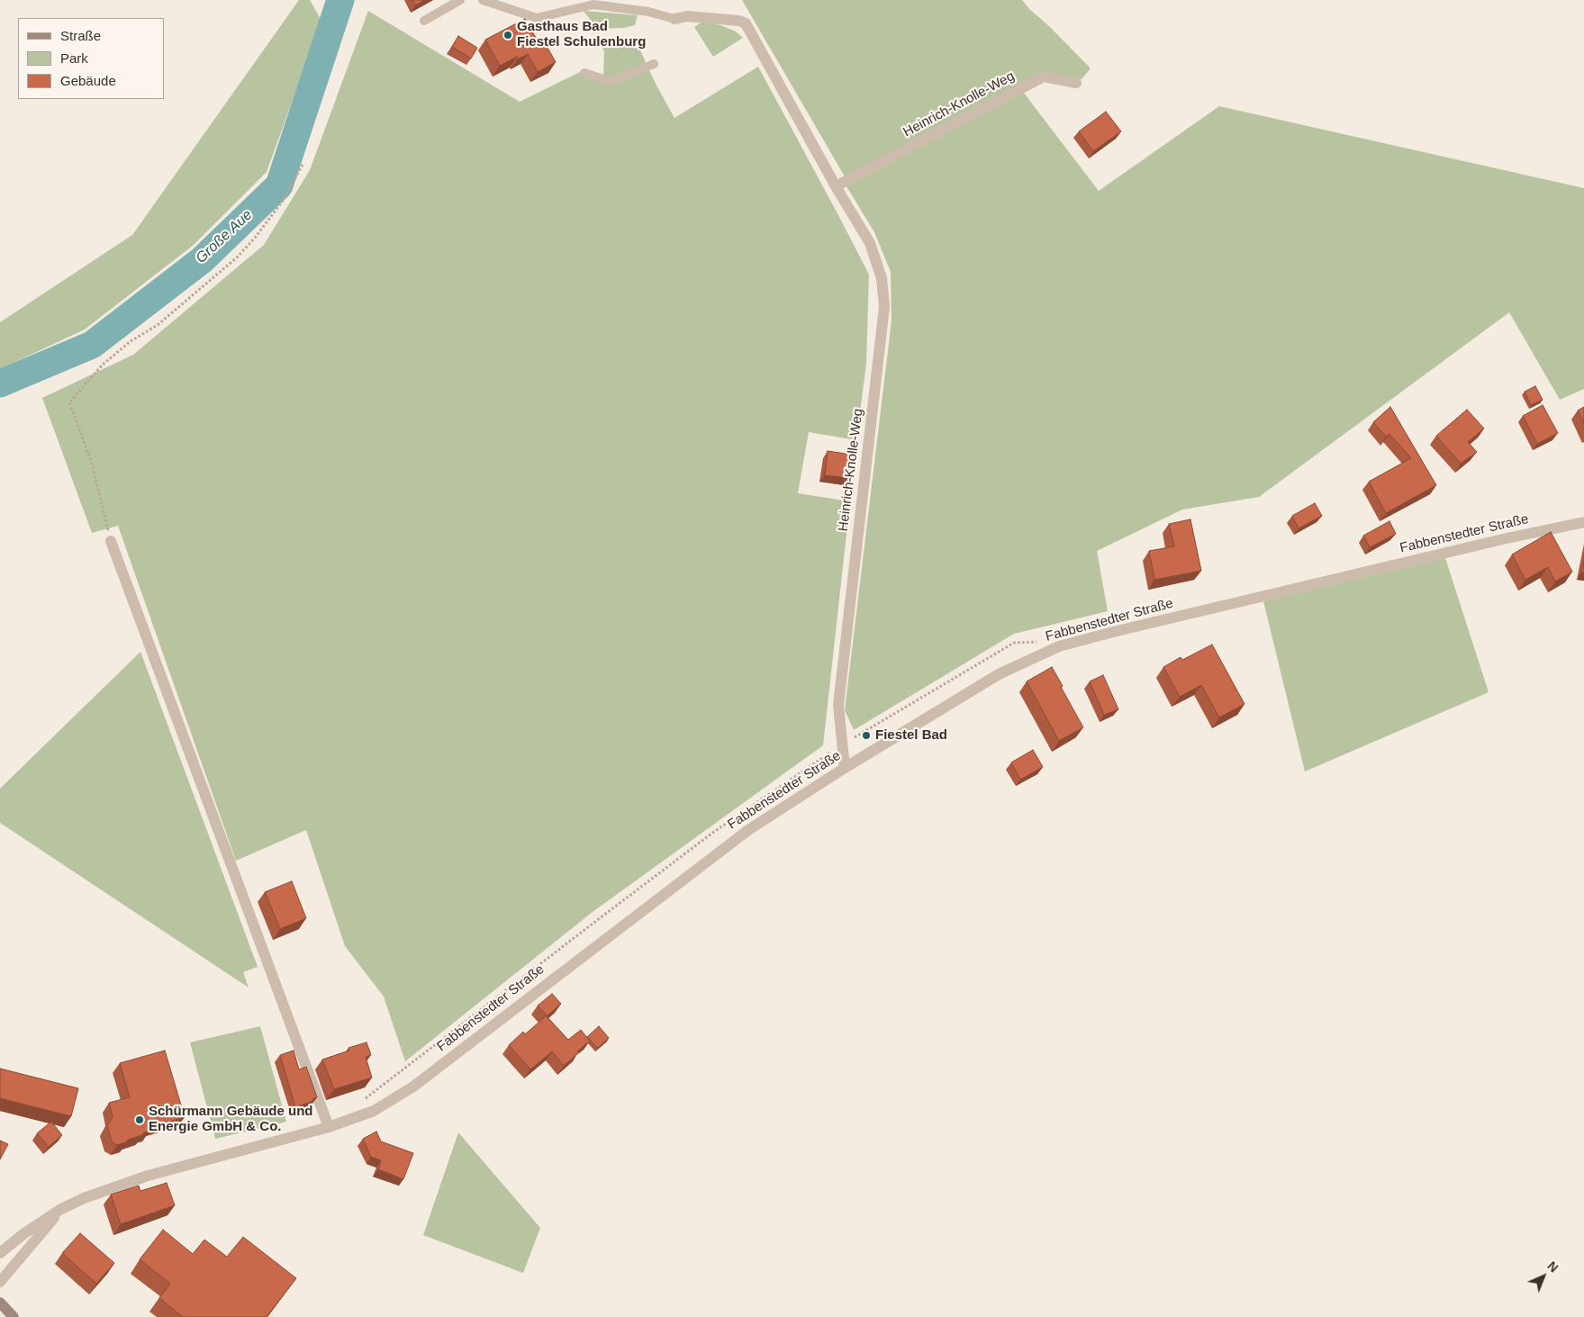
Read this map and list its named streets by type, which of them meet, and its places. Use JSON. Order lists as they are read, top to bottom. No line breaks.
{"streets":{"street":["Heinrich-Knolle-Weg","Fabbenstedter Straße"]},"crossings":[["Heinrich-Knolle-Weg","Fabbenstedter Straße"]],"water":["Große Aue"],"places":["Gasthaus Bad Fiestel Schulenburg","Fiestel Bad","Schürmann Gebäude und Energie GmbH & Co."],"legend":["Straße","Park","Gebäude"],"north":"top right"}
